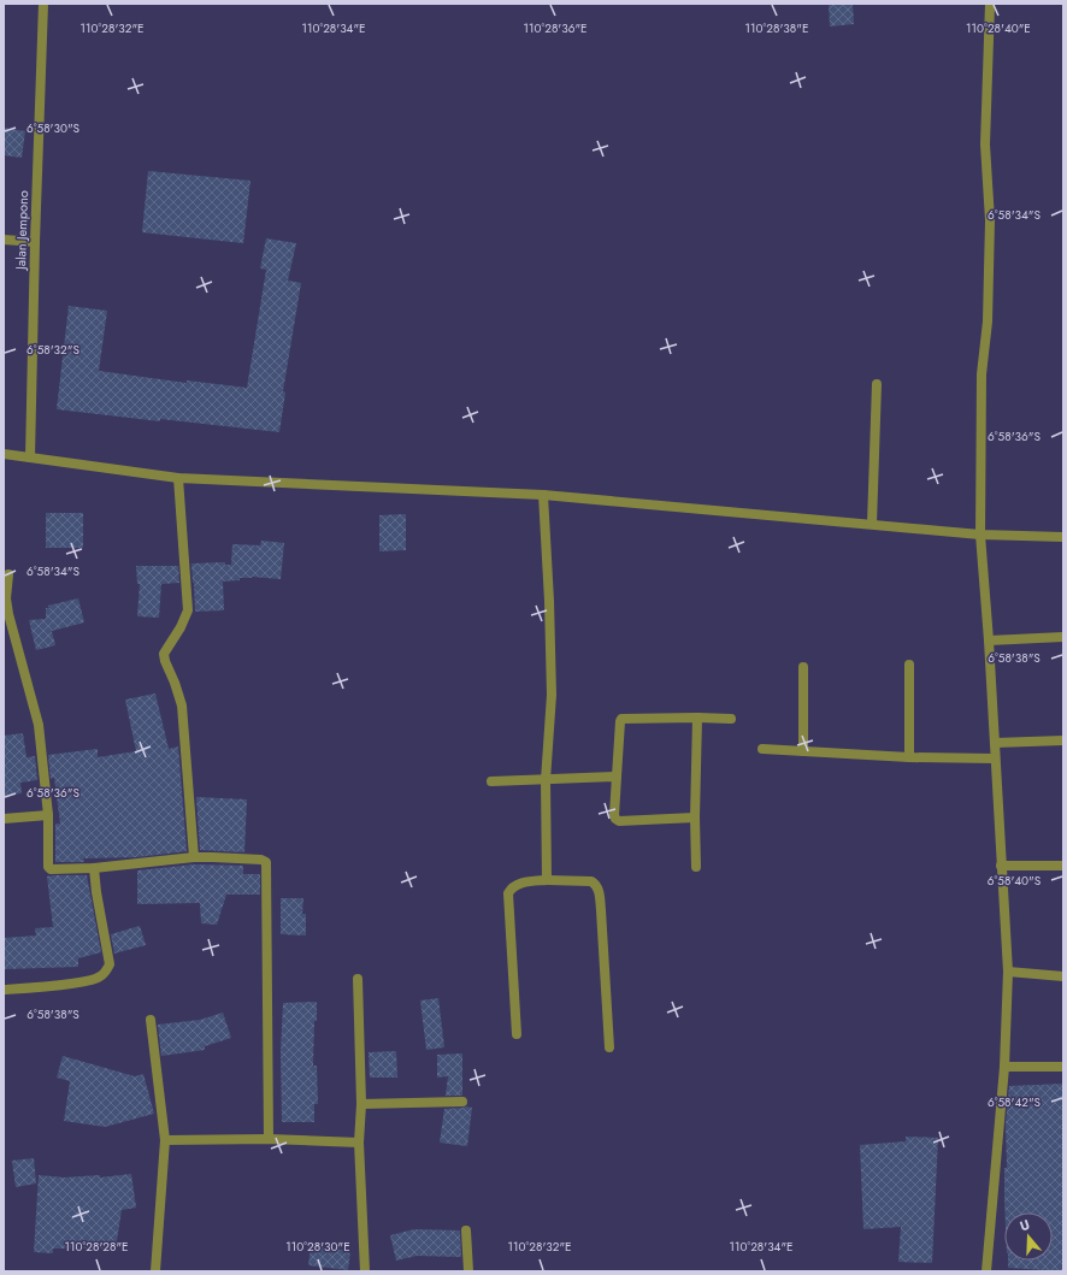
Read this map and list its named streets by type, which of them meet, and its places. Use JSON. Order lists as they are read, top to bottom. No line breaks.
{"streets":{"street":["Jalan Jempono"]},"north":"top","coordinates":["110°28'32\"E","110°28'34\"E","110°28'36\"E","110°28'40\"E","110°28'38\"E","6°58'30\"S","6°58'34\"S","6°58'32\"S","6°58'36\"S","6°58'38\"S","6°58'40\"S","6°58'42\"S","110°28'28\"E","110°28'30\"E"]}
